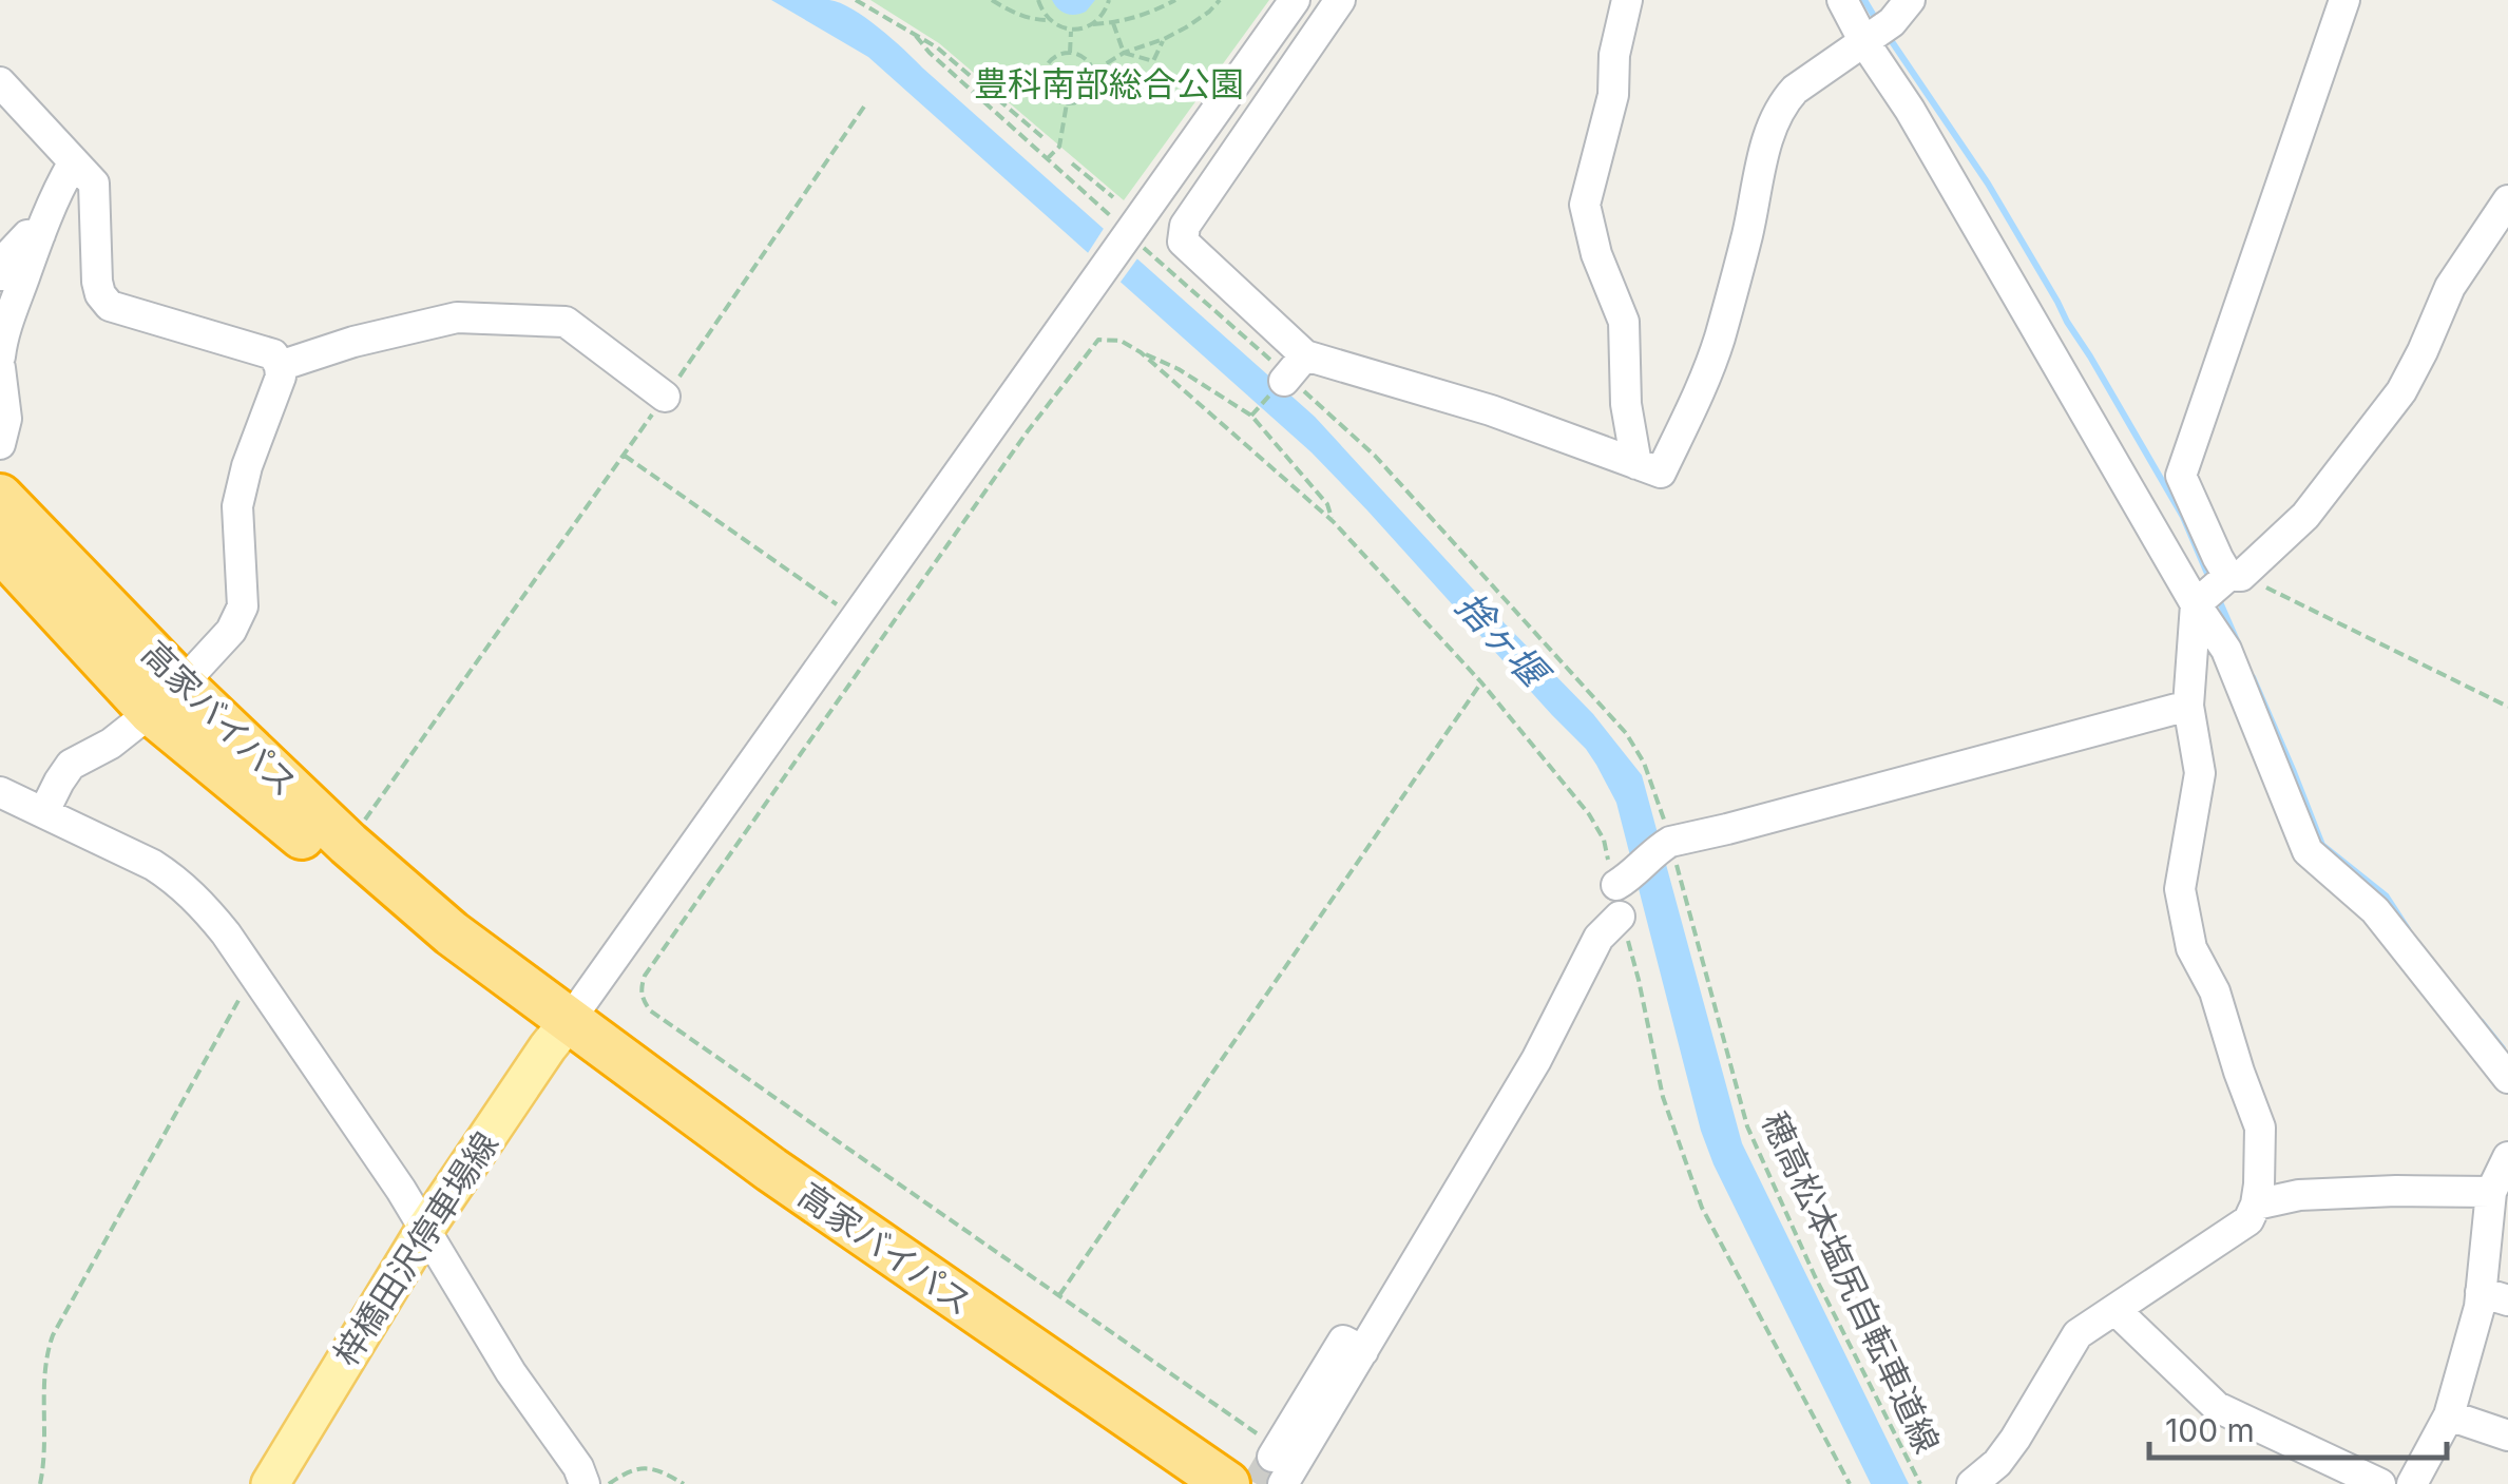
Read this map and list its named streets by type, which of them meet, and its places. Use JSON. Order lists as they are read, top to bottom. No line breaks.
{"streets":{"highway":["高家バイパス"],"main road":["梓橋田沢停車場線"],"path":["穂高松本塩尻自転車道線"]},"crossings":[["高家バイパス","梓橋田沢停車場線"]],"water":["捨ヶ堰"],"parks":["豊科南部総合公園"],"scale_bar":"100 m"}
